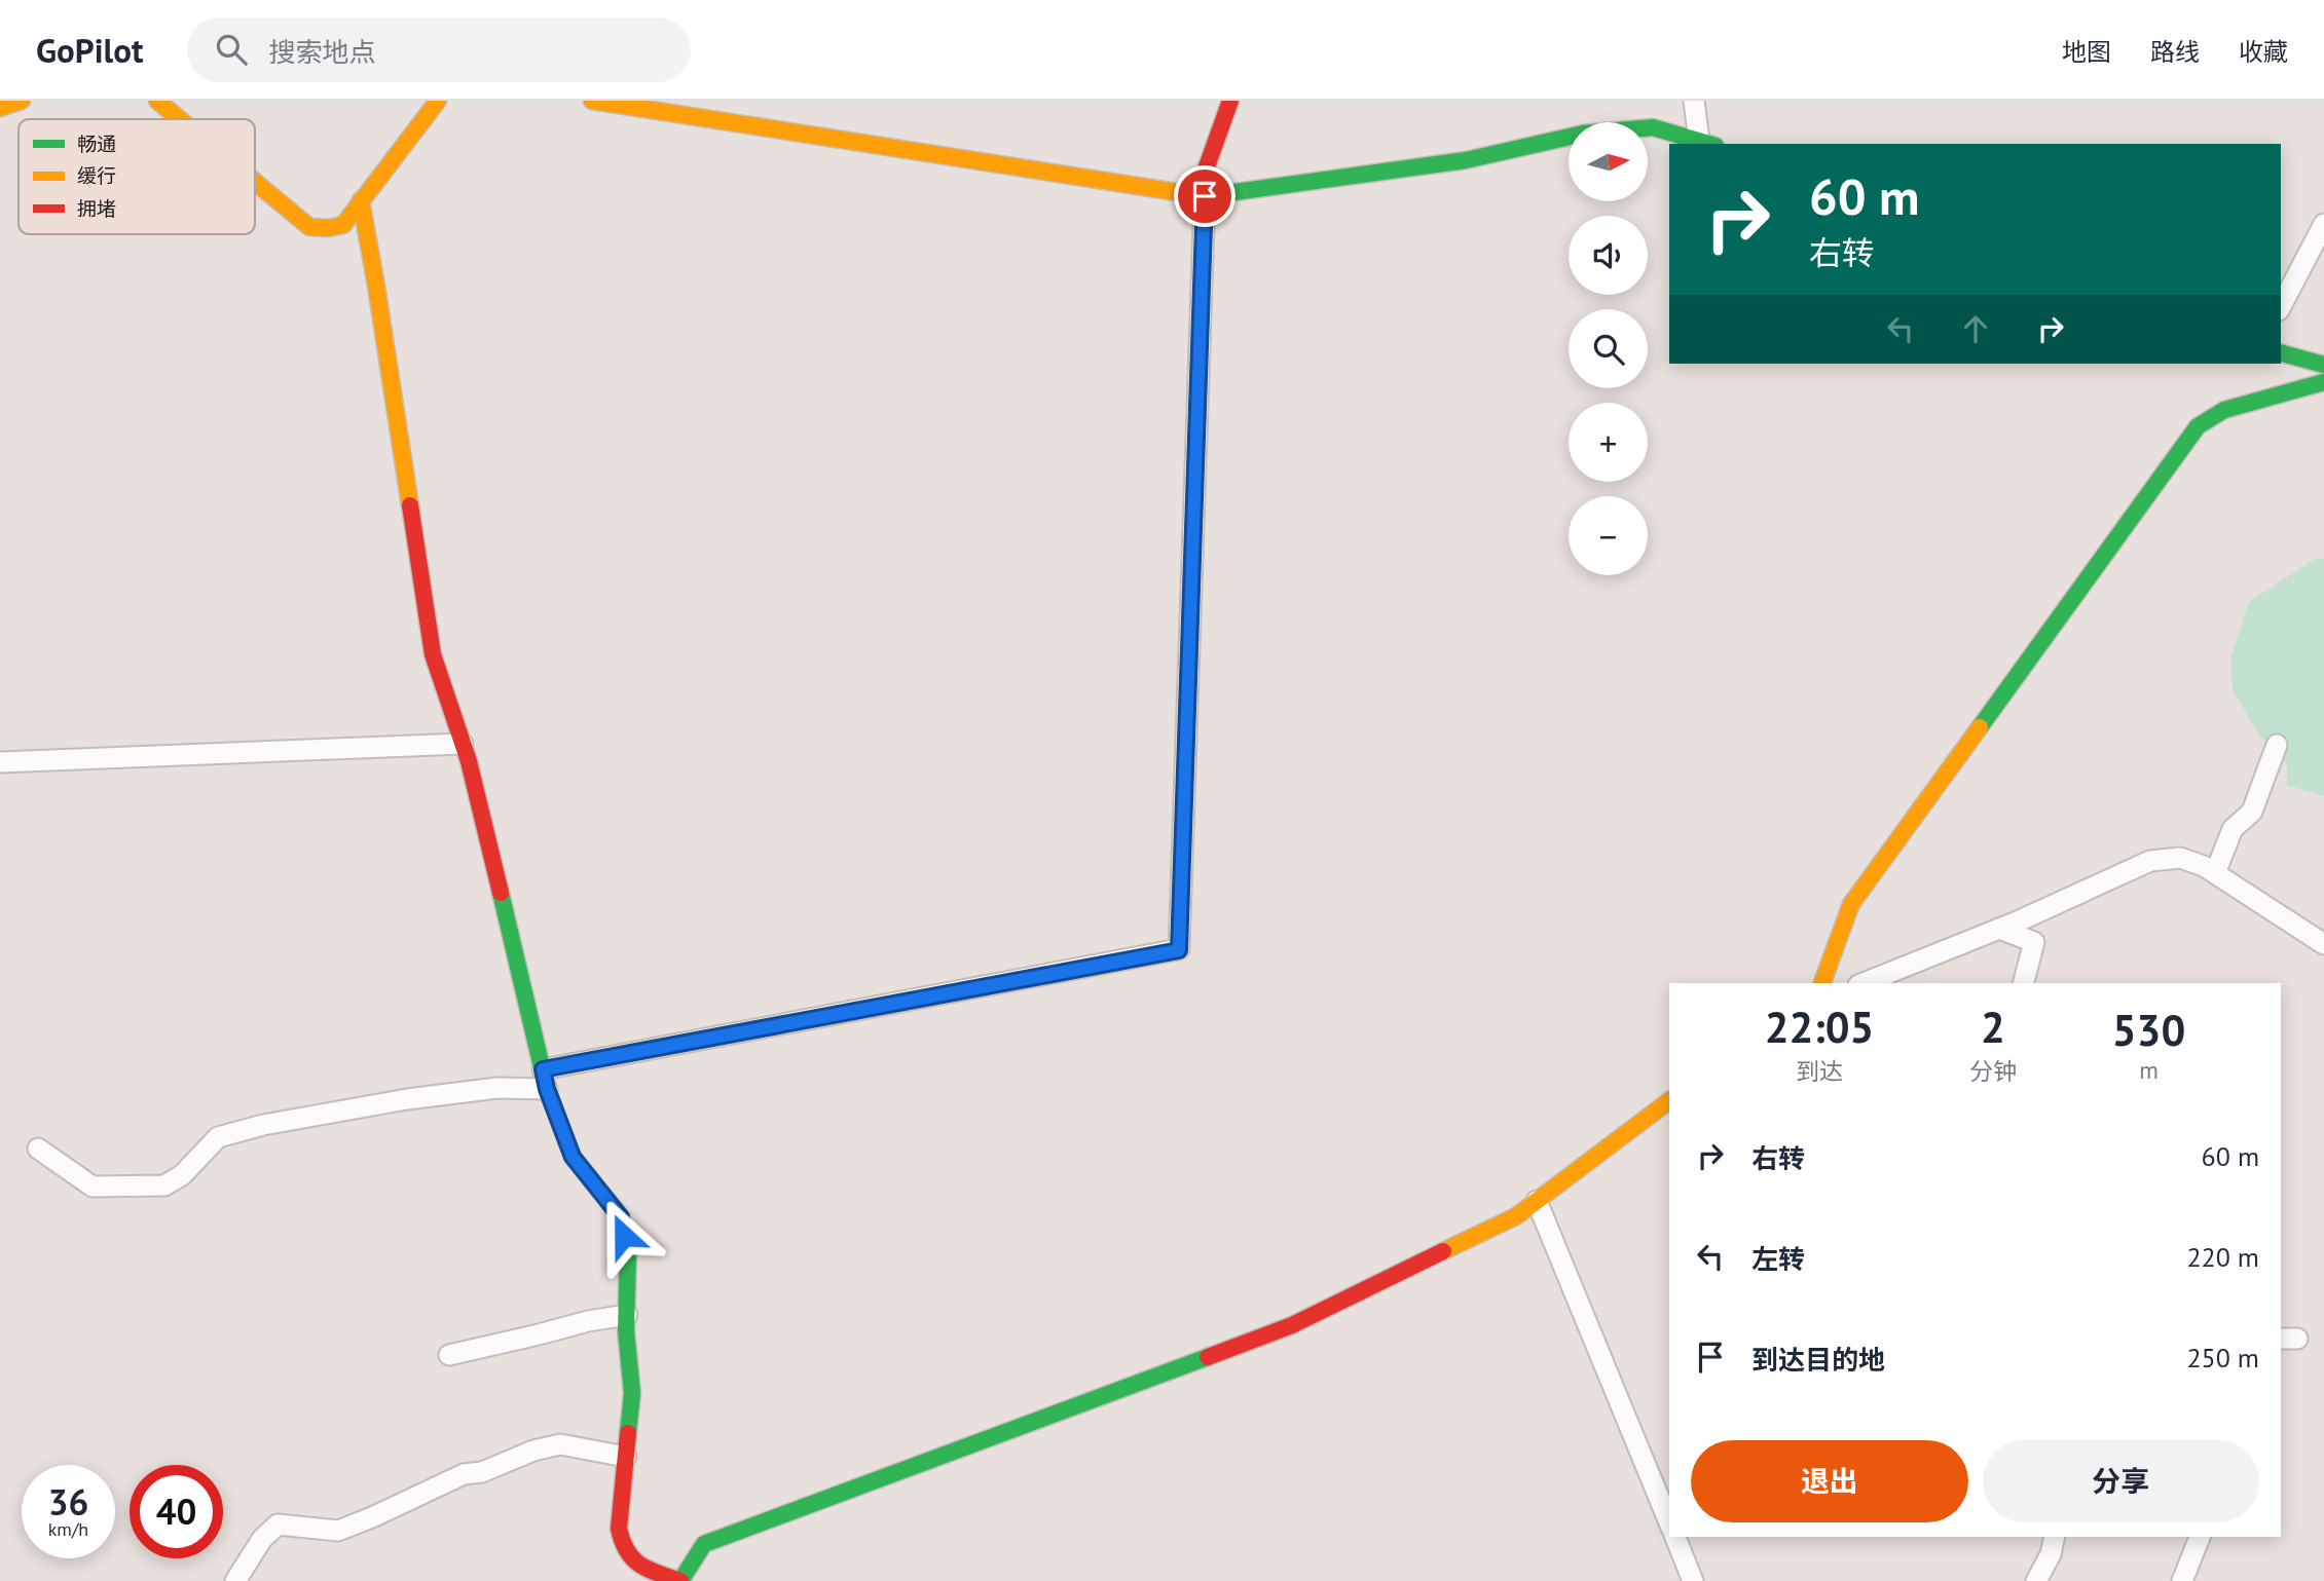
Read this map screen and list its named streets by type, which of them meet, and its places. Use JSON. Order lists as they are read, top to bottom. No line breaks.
{"legend":["畅通","缓行","拥堵"],"north":"right","page":{"header":"GoPilot","search":"搜索地点","nav":["地图","路线","收藏"],"map_buttons":["+","−"],"turn":["60 m","右转"],"eta":["22:05","到达","2","分钟","530","m"],"list":[{"name":"右转","value":"60 m"},{"name":"左转","value":"220 m"},{"name":"到达目的地","value":"250 m"}],"buttons":["退出","分享"],"speed":"36 km/h","limit":"40"}}
